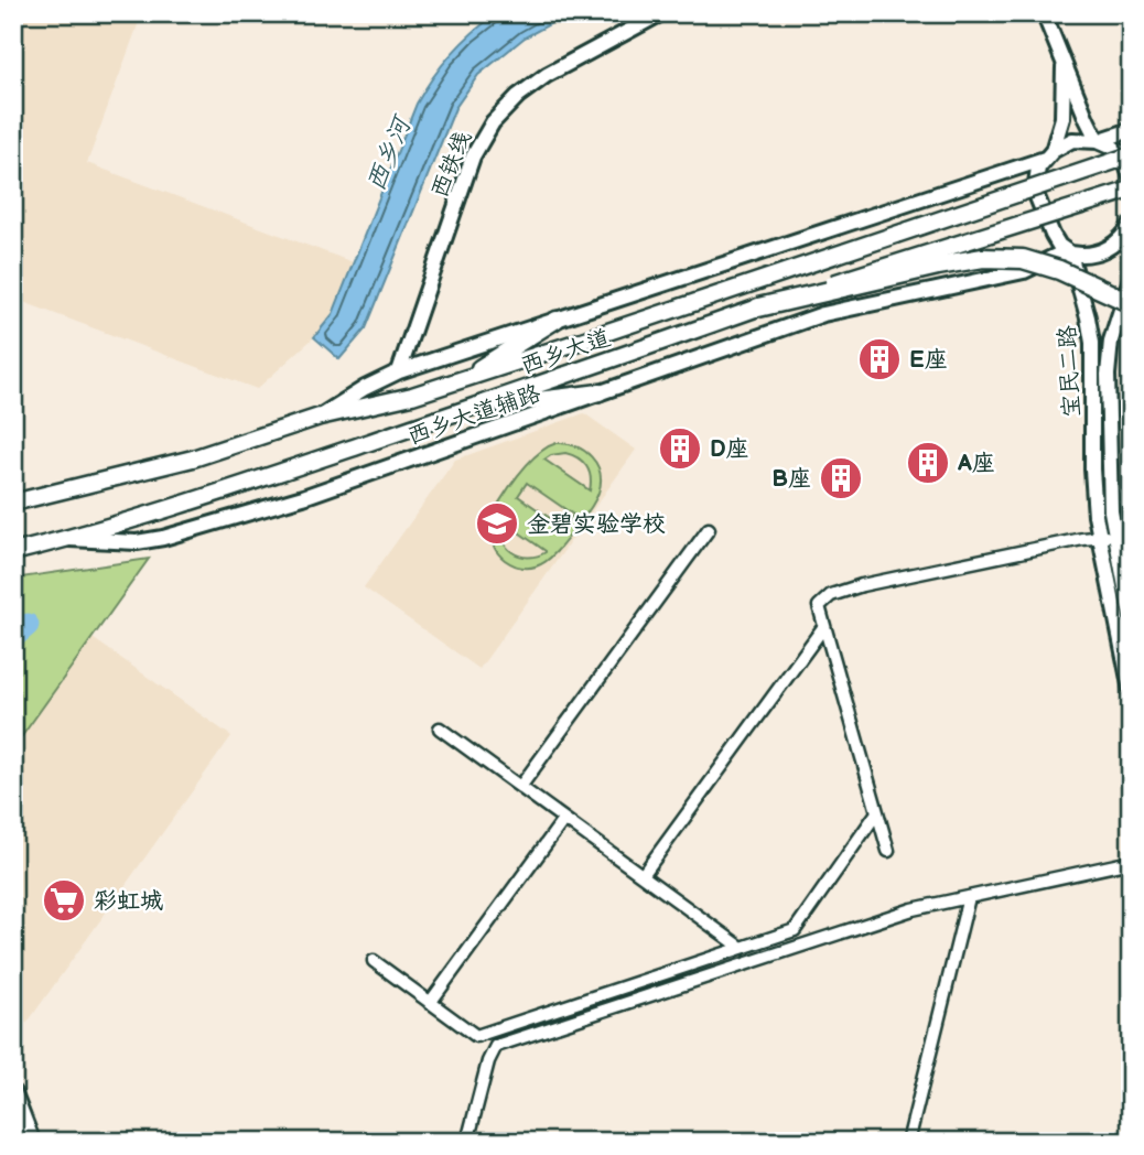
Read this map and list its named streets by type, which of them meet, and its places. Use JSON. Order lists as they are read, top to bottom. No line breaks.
{"streets":{"main road":["西乡大道"],"street":["西铁线","宝民二路","西乡大道辅路"]},"crossings":[["西乡大道","西乡大道辅路"],["宝民二路","西乡大道辅路"]],"water":["西乡河"],"places":{"building":["E座","D座","A座","B座"],"school or university":["金碧实验学校"],"supermarket":["彩虹城"]}}
